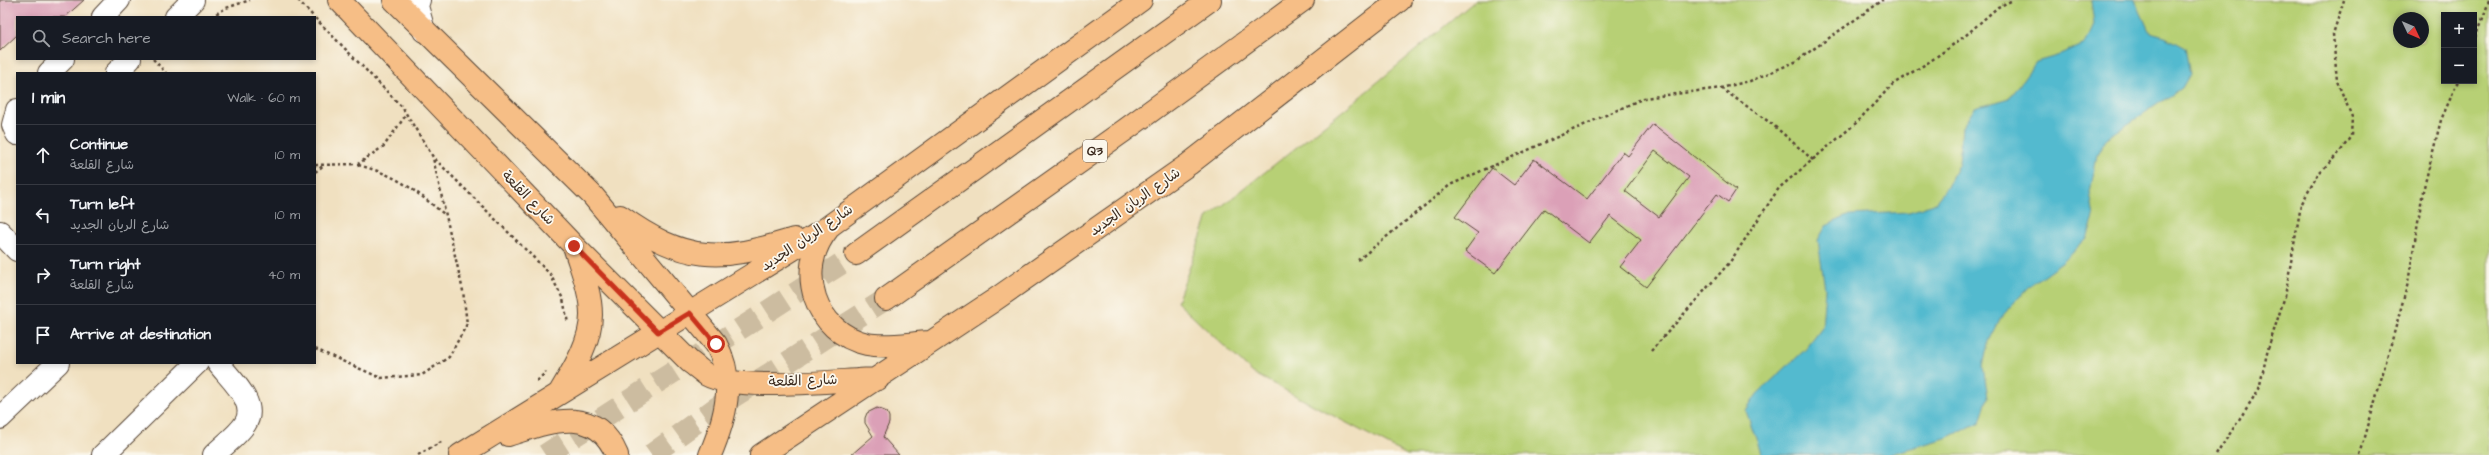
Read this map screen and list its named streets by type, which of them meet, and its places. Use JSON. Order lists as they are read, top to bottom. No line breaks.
{"streets":{"main road":["Q3","شارع القلعة","شارع الريان الجديد"]},"crossings":[["شارع القلعة","شارع الريان الجديد"]],"north":"bottom right","page":{"map_buttons":["+","−"],"search":"Search here","heading":["1 min","Walk · 60 m"],"list":[["Continue","شارع القلعة","10 m"],["Turn left","شارع الريان الجديد","10 m"],["Turn right","شارع القلعة","40 m"],"Arrive at destination"]}}
